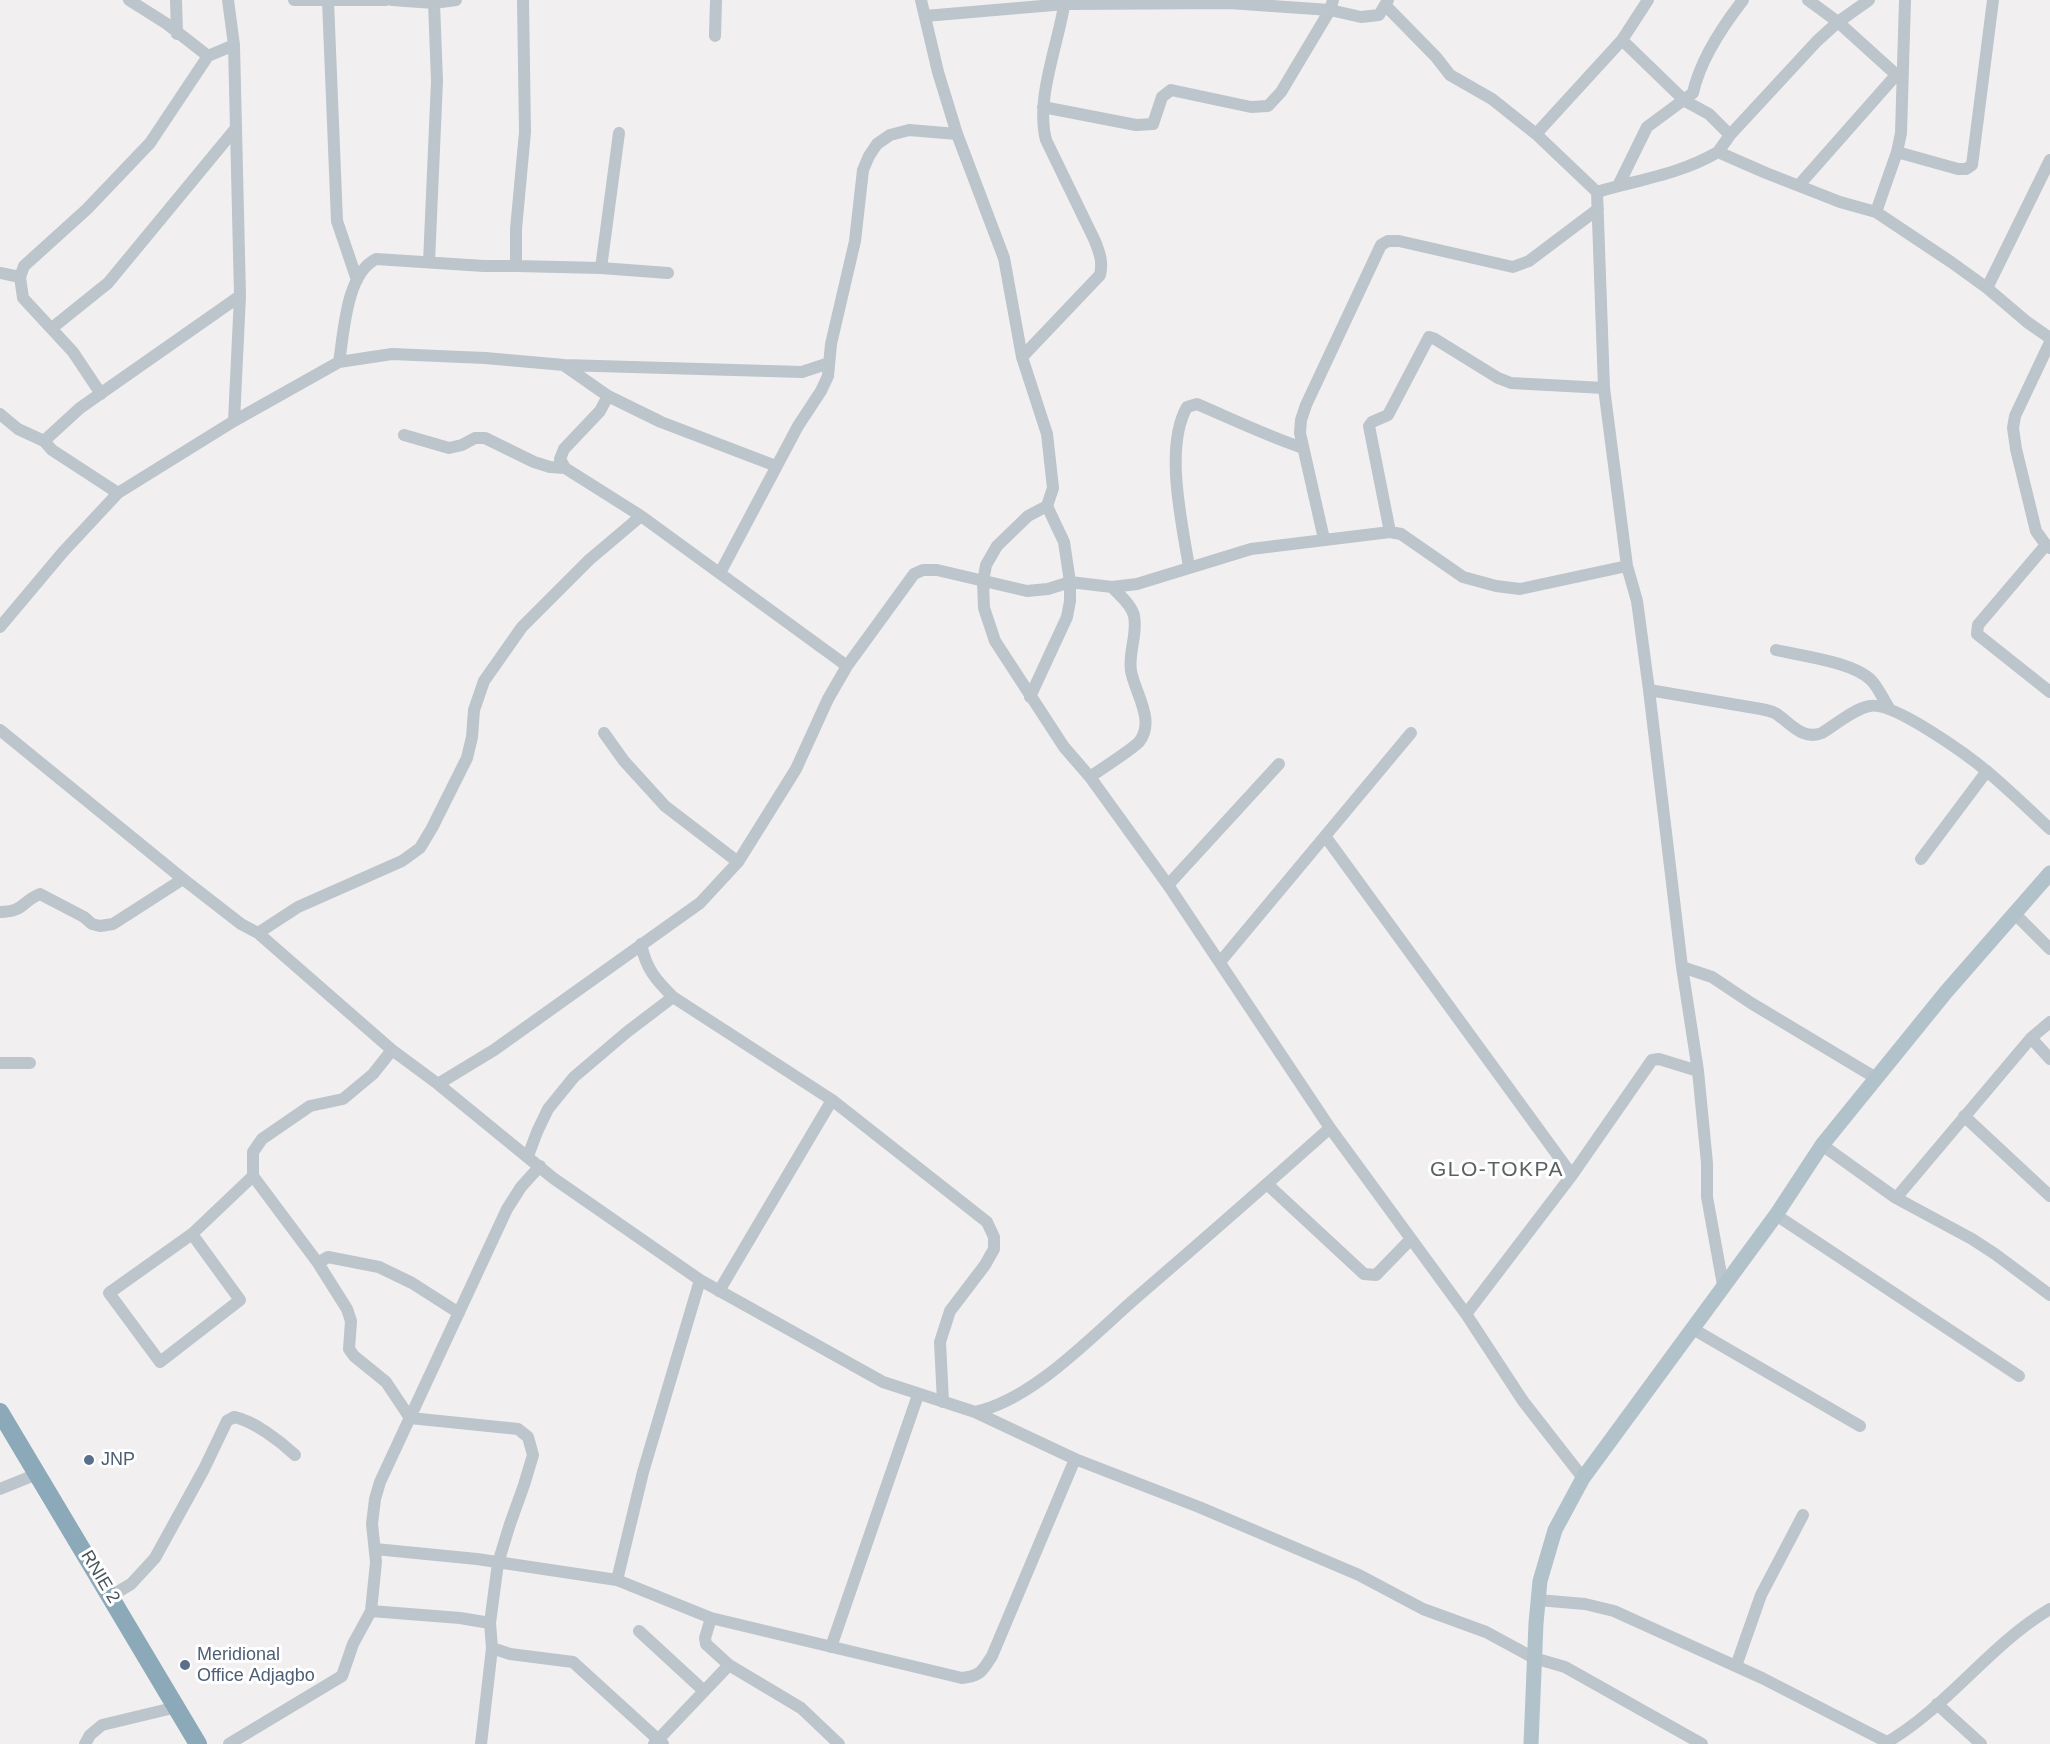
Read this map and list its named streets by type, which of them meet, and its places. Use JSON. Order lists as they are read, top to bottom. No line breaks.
{"streets":{"highway":["RNIE 2"]},"districts":["GLO-TOKPA"],"places":["JNP","Meridional Office Adjagbo"]}
